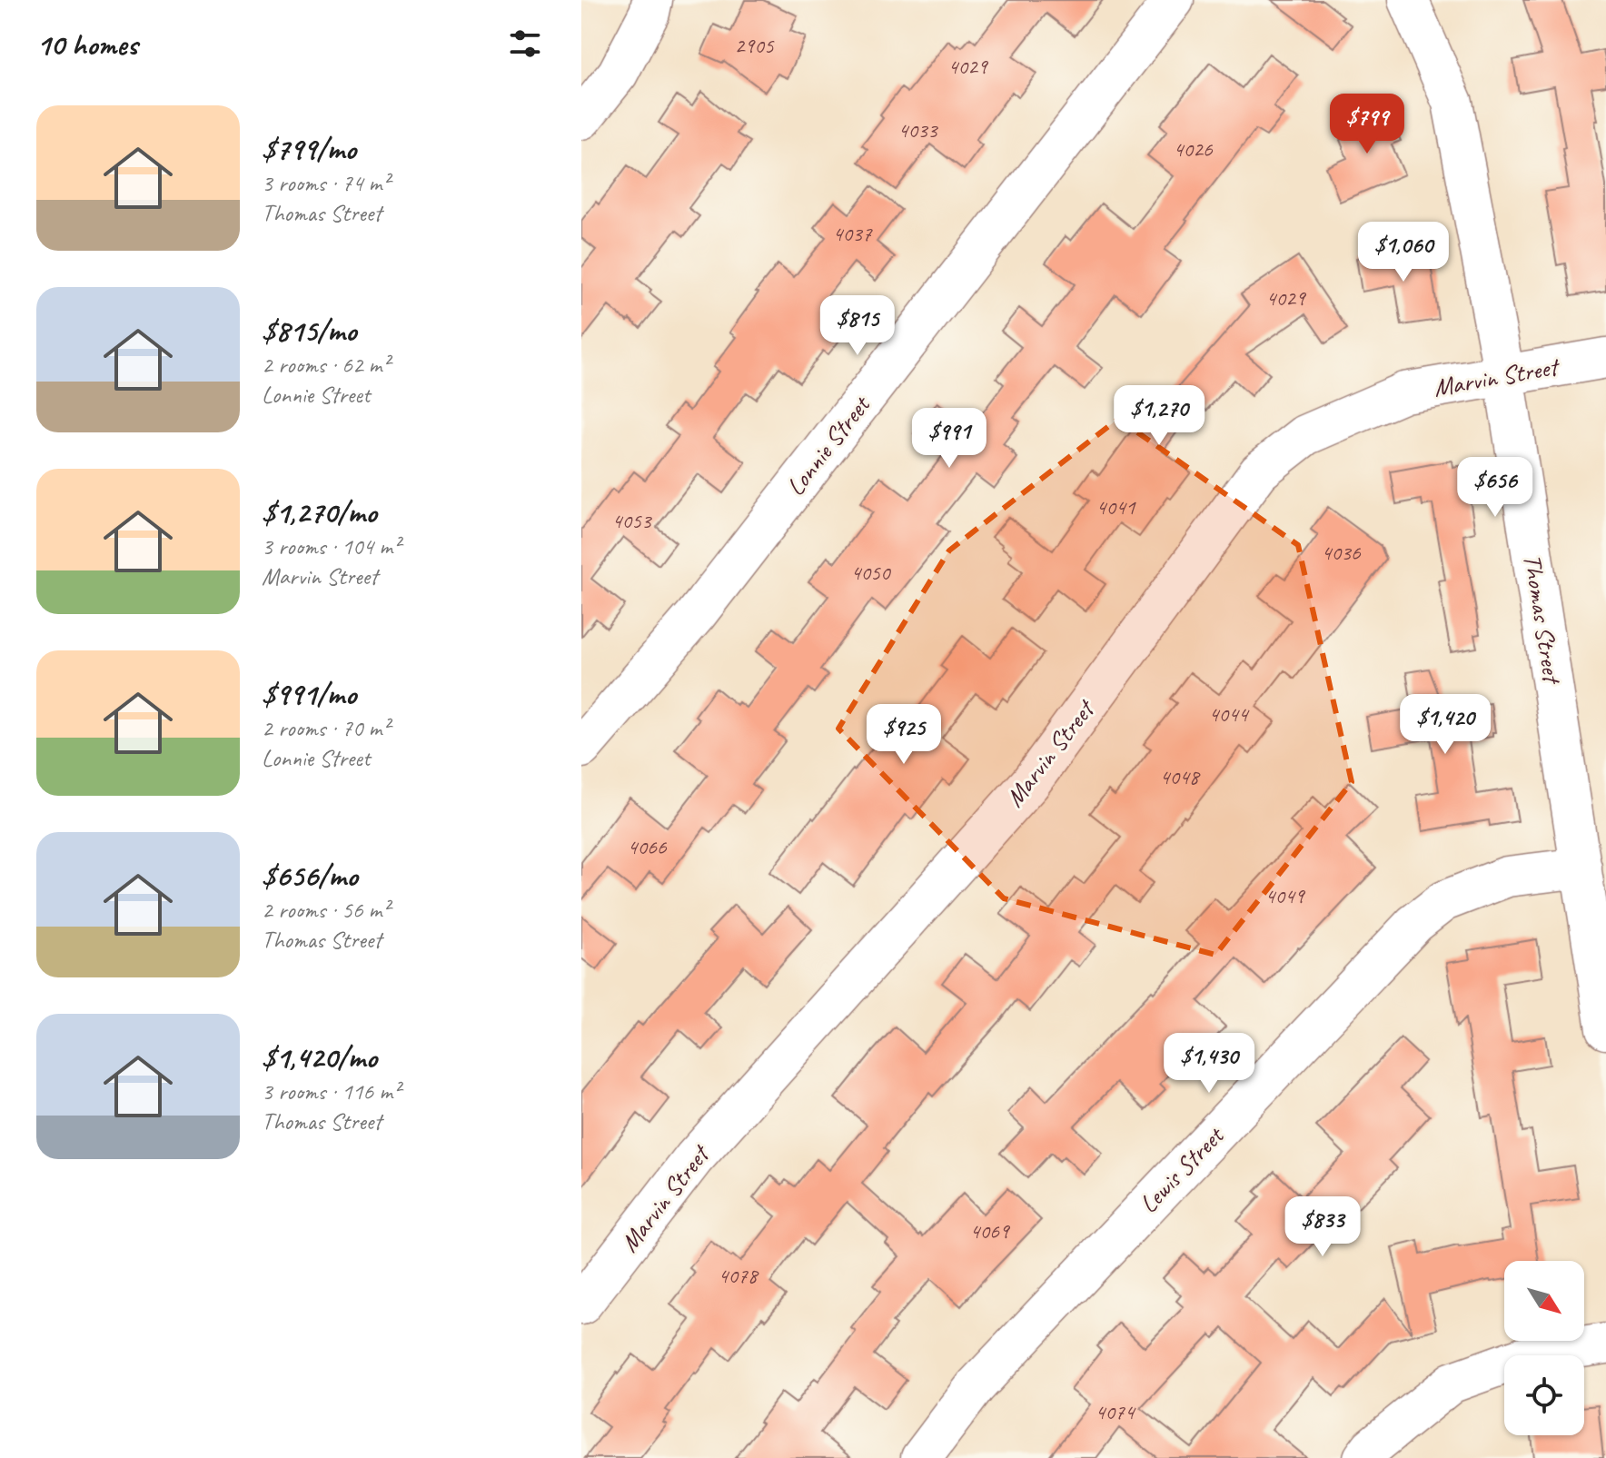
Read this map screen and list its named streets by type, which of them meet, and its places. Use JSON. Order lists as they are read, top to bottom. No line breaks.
{"streets":{"street":["Marvin Street","Lonnie Street","Thomas Street","Lewis Street"]},"crossings":[["Marvin Street","Thomas Street"],["Thomas Street","Lewis Street"]],"house_numbers":["2905","4029","4033","4026","4037","4029","4041","4053","4036","4050","4044","4048","4066","4049","4069","4078","4074"],"north":"bottom right","page":{"heading":"10 homes","list":[{"name":"$799/mo","note":"3 rooms · 74 m² · Thomas Street"},{"name":"$815/mo","note":"2 rooms · 62 m² · Lonnie Street"},{"name":"$1,270/mo","note":"3 rooms · 104 m² · Marvin Street"},{"name":"$991/mo","note":"2 rooms · 70 m² · Lonnie Street"},{"name":"$656/mo","note":"2 rooms · 56 m² · Thomas Street"},{"name":"$1,420/mo","note":"3 rooms · 116 m² · Thomas Street"}],"price":["$799","$1,060","$815","$1,270","$991","$656","$1,420","$925","$1,430","$833"]}}
